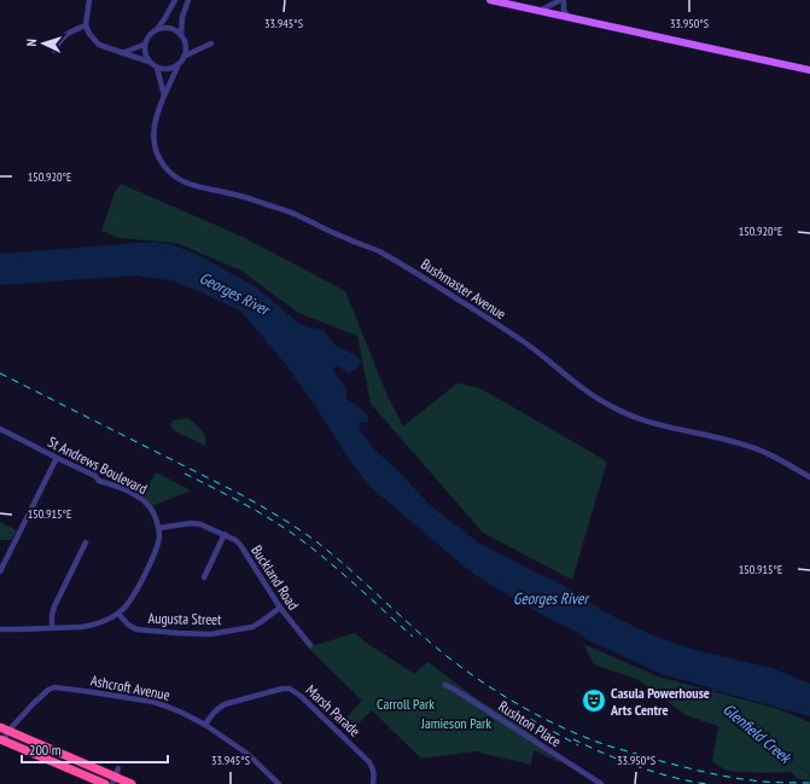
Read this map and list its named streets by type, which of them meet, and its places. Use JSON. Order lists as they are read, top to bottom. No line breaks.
{"streets":{"street":["Bushmaster Avenue","St Andrews Boulevard","Buckland Road","Augusta Street","Ashcroft Avenue","Marsh Parade","Rushton Place"]},"crossings":[["St Andrews Boulevard","Buckland Road"],["Buckland Road","Augusta Street"],["Ashcroft Avenue","Marsh Parade"]],"water":["Georges River","Glenfield Creek"],"parks":["Carroll Park","Jamieson Park"],"places":{"theatre":["Casula Powerhouse Arts Centre"]},"scale_bar":"200 m","north":"left","coordinates":["33.945°S","33.950°S","150.920°E","150.915°E"]}
